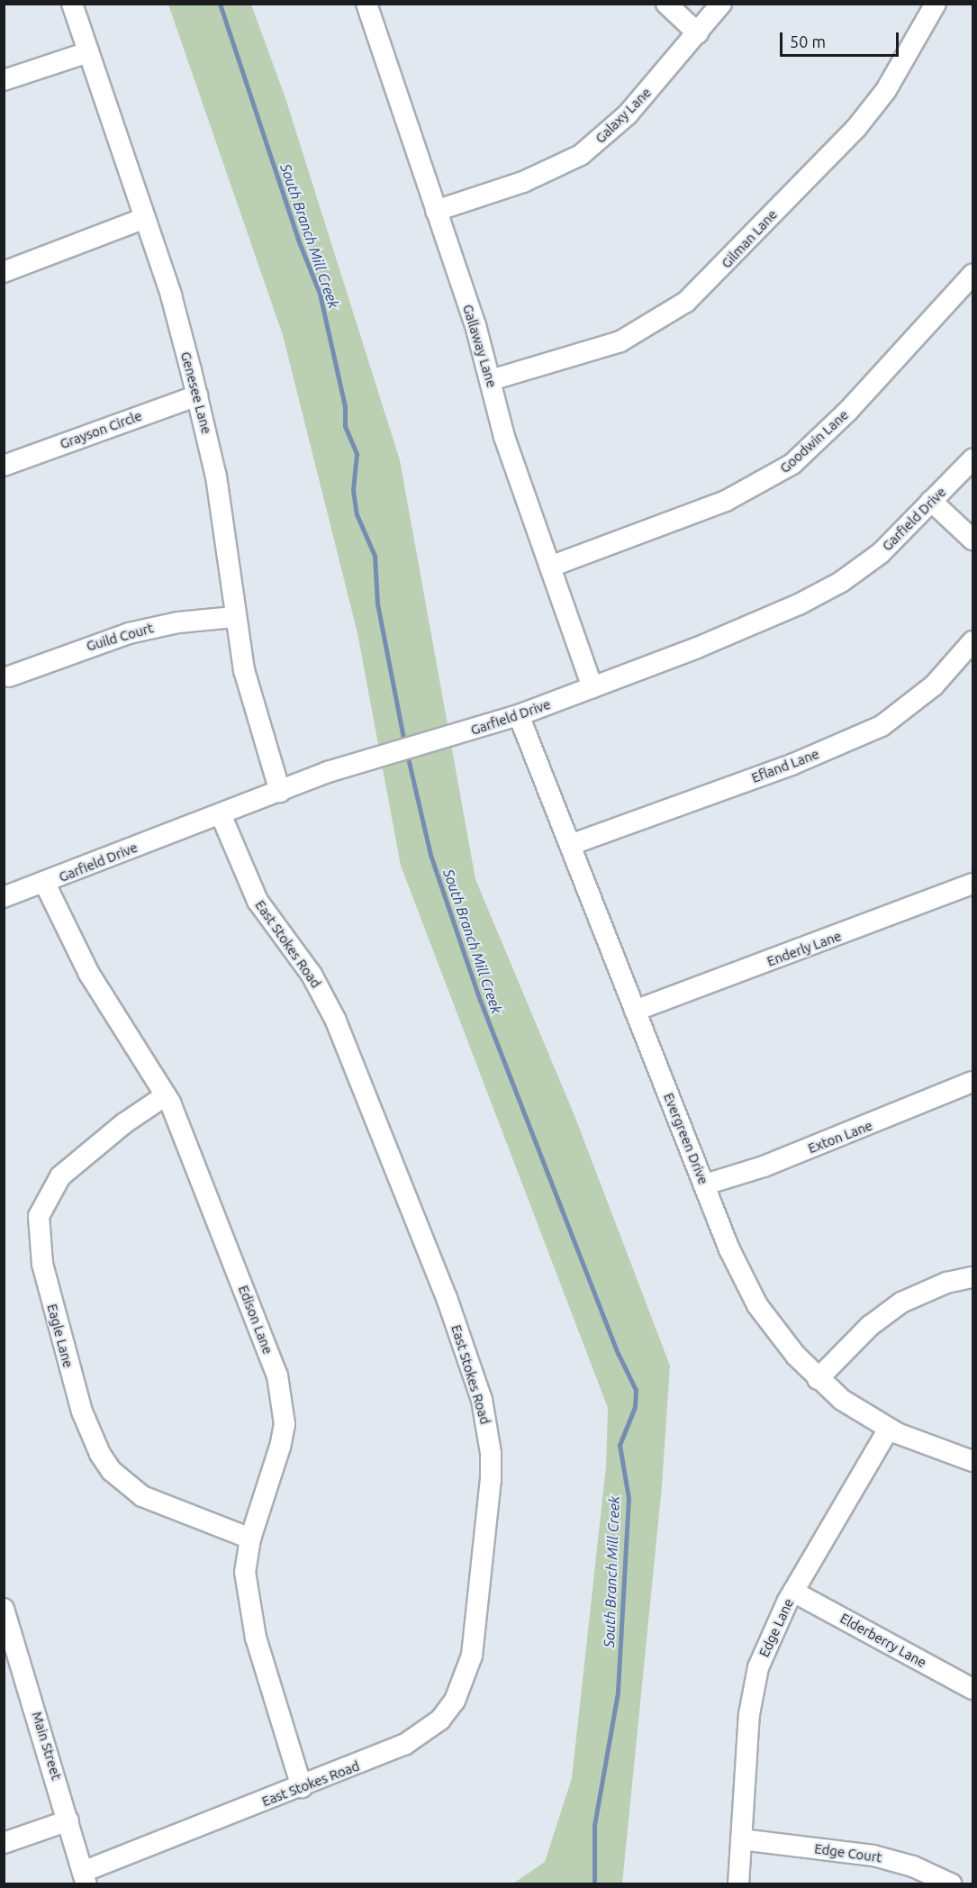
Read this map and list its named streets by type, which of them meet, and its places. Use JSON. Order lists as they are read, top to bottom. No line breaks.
{"streets":{"street":["Galaxy Lane","Gilman Lane","Gallaway Lane","Genesee Lane","Grayson Circle","Goodwin Lane","Garfield Drive","Guild Court","Efland Lane","East Stokes Road","Enderly Lane","Exton Lane","Evergreen Drive","Edison Lane","Eagle Lane","Edge Lane","Elderberry Lane","Main Street","Edge Court"]},"crossings":[["Galaxy Lane","Gallaway Lane"],["Gilman Lane","Gallaway Lane"],["Gallaway Lane","Goodwin Lane"],["Gallaway Lane","Garfield Drive"],["Genesee Lane","Grayson Circle"],["Genesee Lane","Garfield Drive"],["Genesee Lane","Guild Court"],["Garfield Drive","East Stokes Road"],["Garfield Drive","Evergreen Drive"],["Garfield Drive","Edison Lane"],["Efland Lane","Evergreen Drive"],["East Stokes Road","Edison Lane"],["East Stokes Road","Main Street"],["Enderly Lane","Evergreen Drive"],["Exton Lane","Evergreen Drive"],["Evergreen Drive","Edge Lane"],["Edison Lane","Eagle Lane"],["Edge Lane","Elderberry Lane"],["Edge Lane","Edge Court"]],"water":["South Branch Mill Creek"],"scale_bar":"50 m"}
